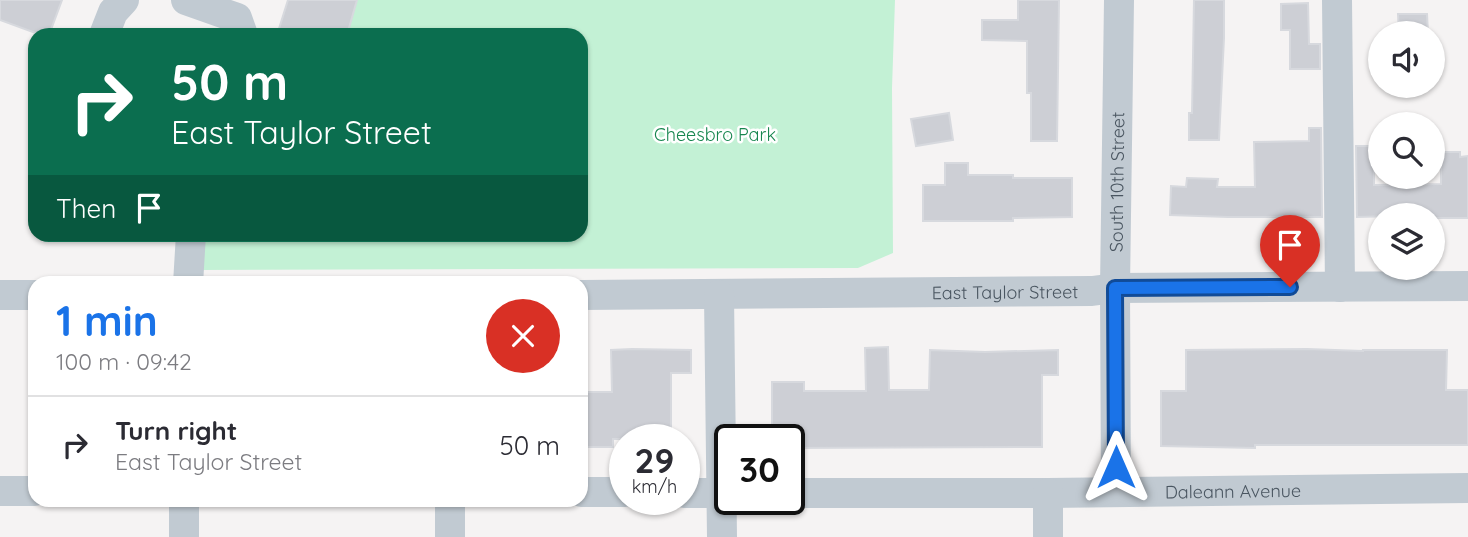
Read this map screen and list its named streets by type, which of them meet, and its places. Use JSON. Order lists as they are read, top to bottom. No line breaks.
{"streets":{"street":["South 10th Street","East Taylor Street","Daleann Avenue"]},"crossings":[["South 10th Street","East Taylor Street"],["South 10th Street","Daleann Avenue"]],"parks":["Cheesbro Park"],"page":{"turn":["50 m","East Taylor Street"],"then":"Then","heading":["1 min","100 m · 09:42"],"list":[{"name":"Turn right","note":"East Taylor Street","value":"50 m"}],"speed":"29 km/h","limit":"30"}}
